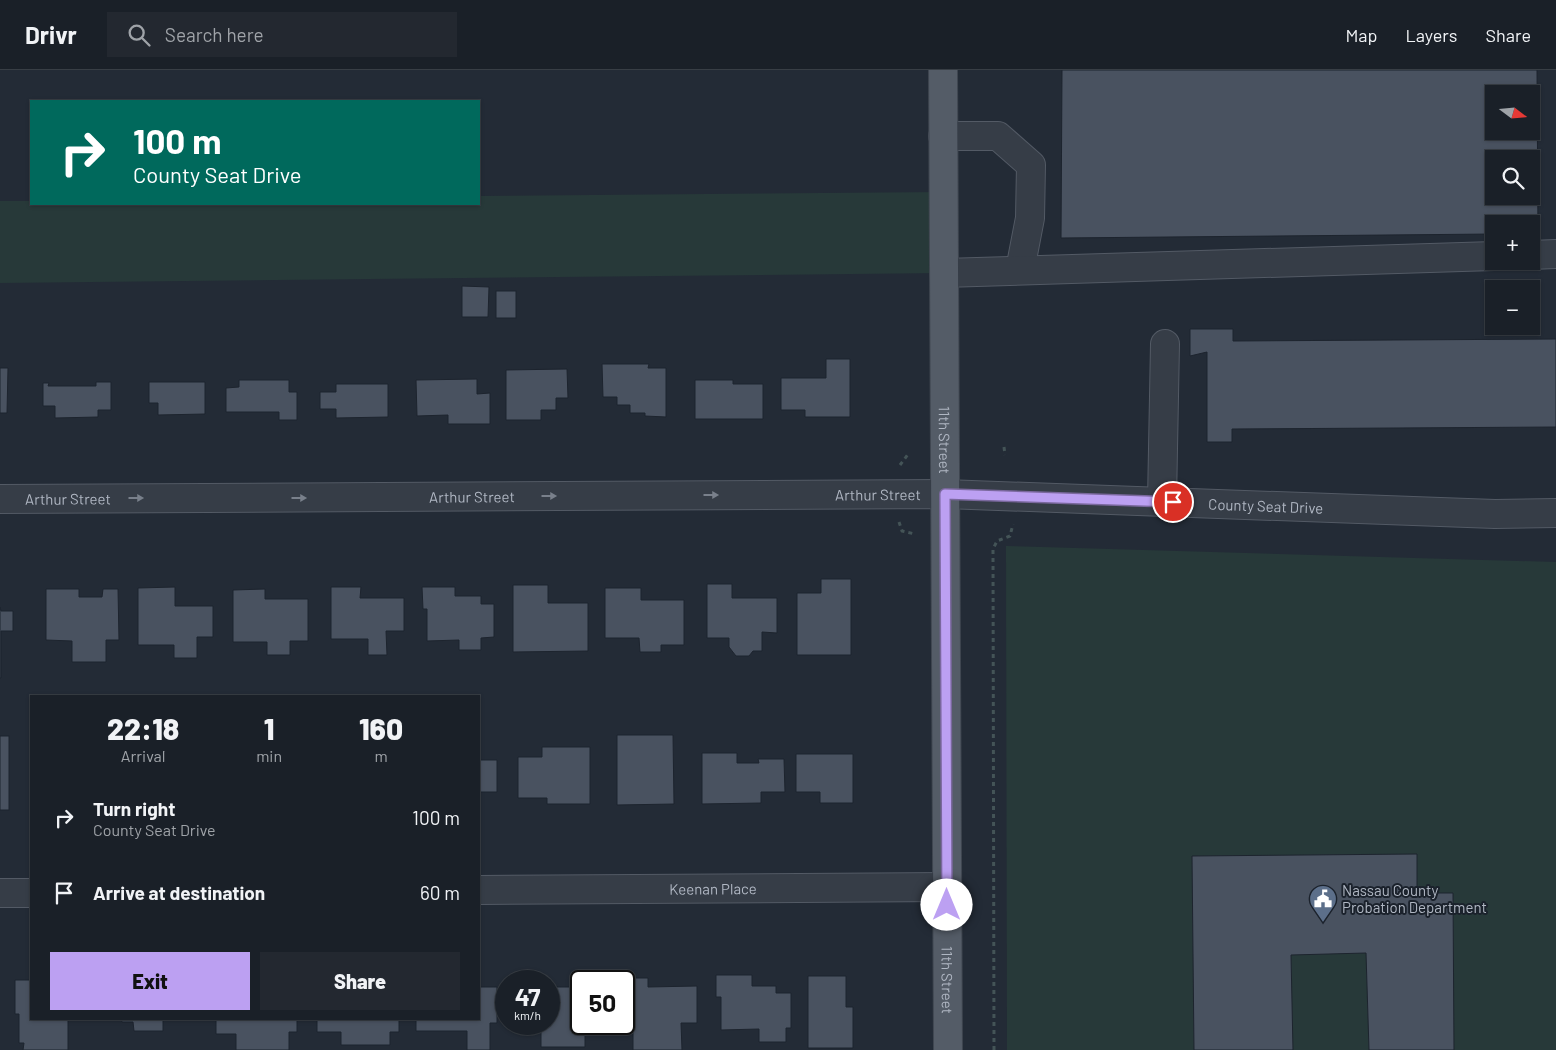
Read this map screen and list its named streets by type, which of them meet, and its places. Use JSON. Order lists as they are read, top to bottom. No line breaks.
{"streets":{"main road":["11th Street"],"street":["Arthur Street","County Seat Drive","Keenan Place"]},"crossings":[["11th Street","Arthur Street"],["11th Street","County Seat Drive"],["11th Street","Keenan Place"],["Arthur Street","County Seat Drive"]],"one_way":["Arthur Street"],"places":{"public building":["Nassau County Probation Department"]},"north":"right","page":{"header":"Drivr","search":"Search here","nav":["Map","Layers","Share"],"map_buttons":["+","−"],"turn":["100 m","County Seat Drive"],"eta":["22:18","Arrival","1","min","160","m"],"list":[{"name":"Turn right","note":"County Seat Drive","value":"100 m"},{"name":"Arrive at destination","value":"60 m"}],"buttons":["Exit","Share"],"speed":"47 km/h","limit":"50"}}
